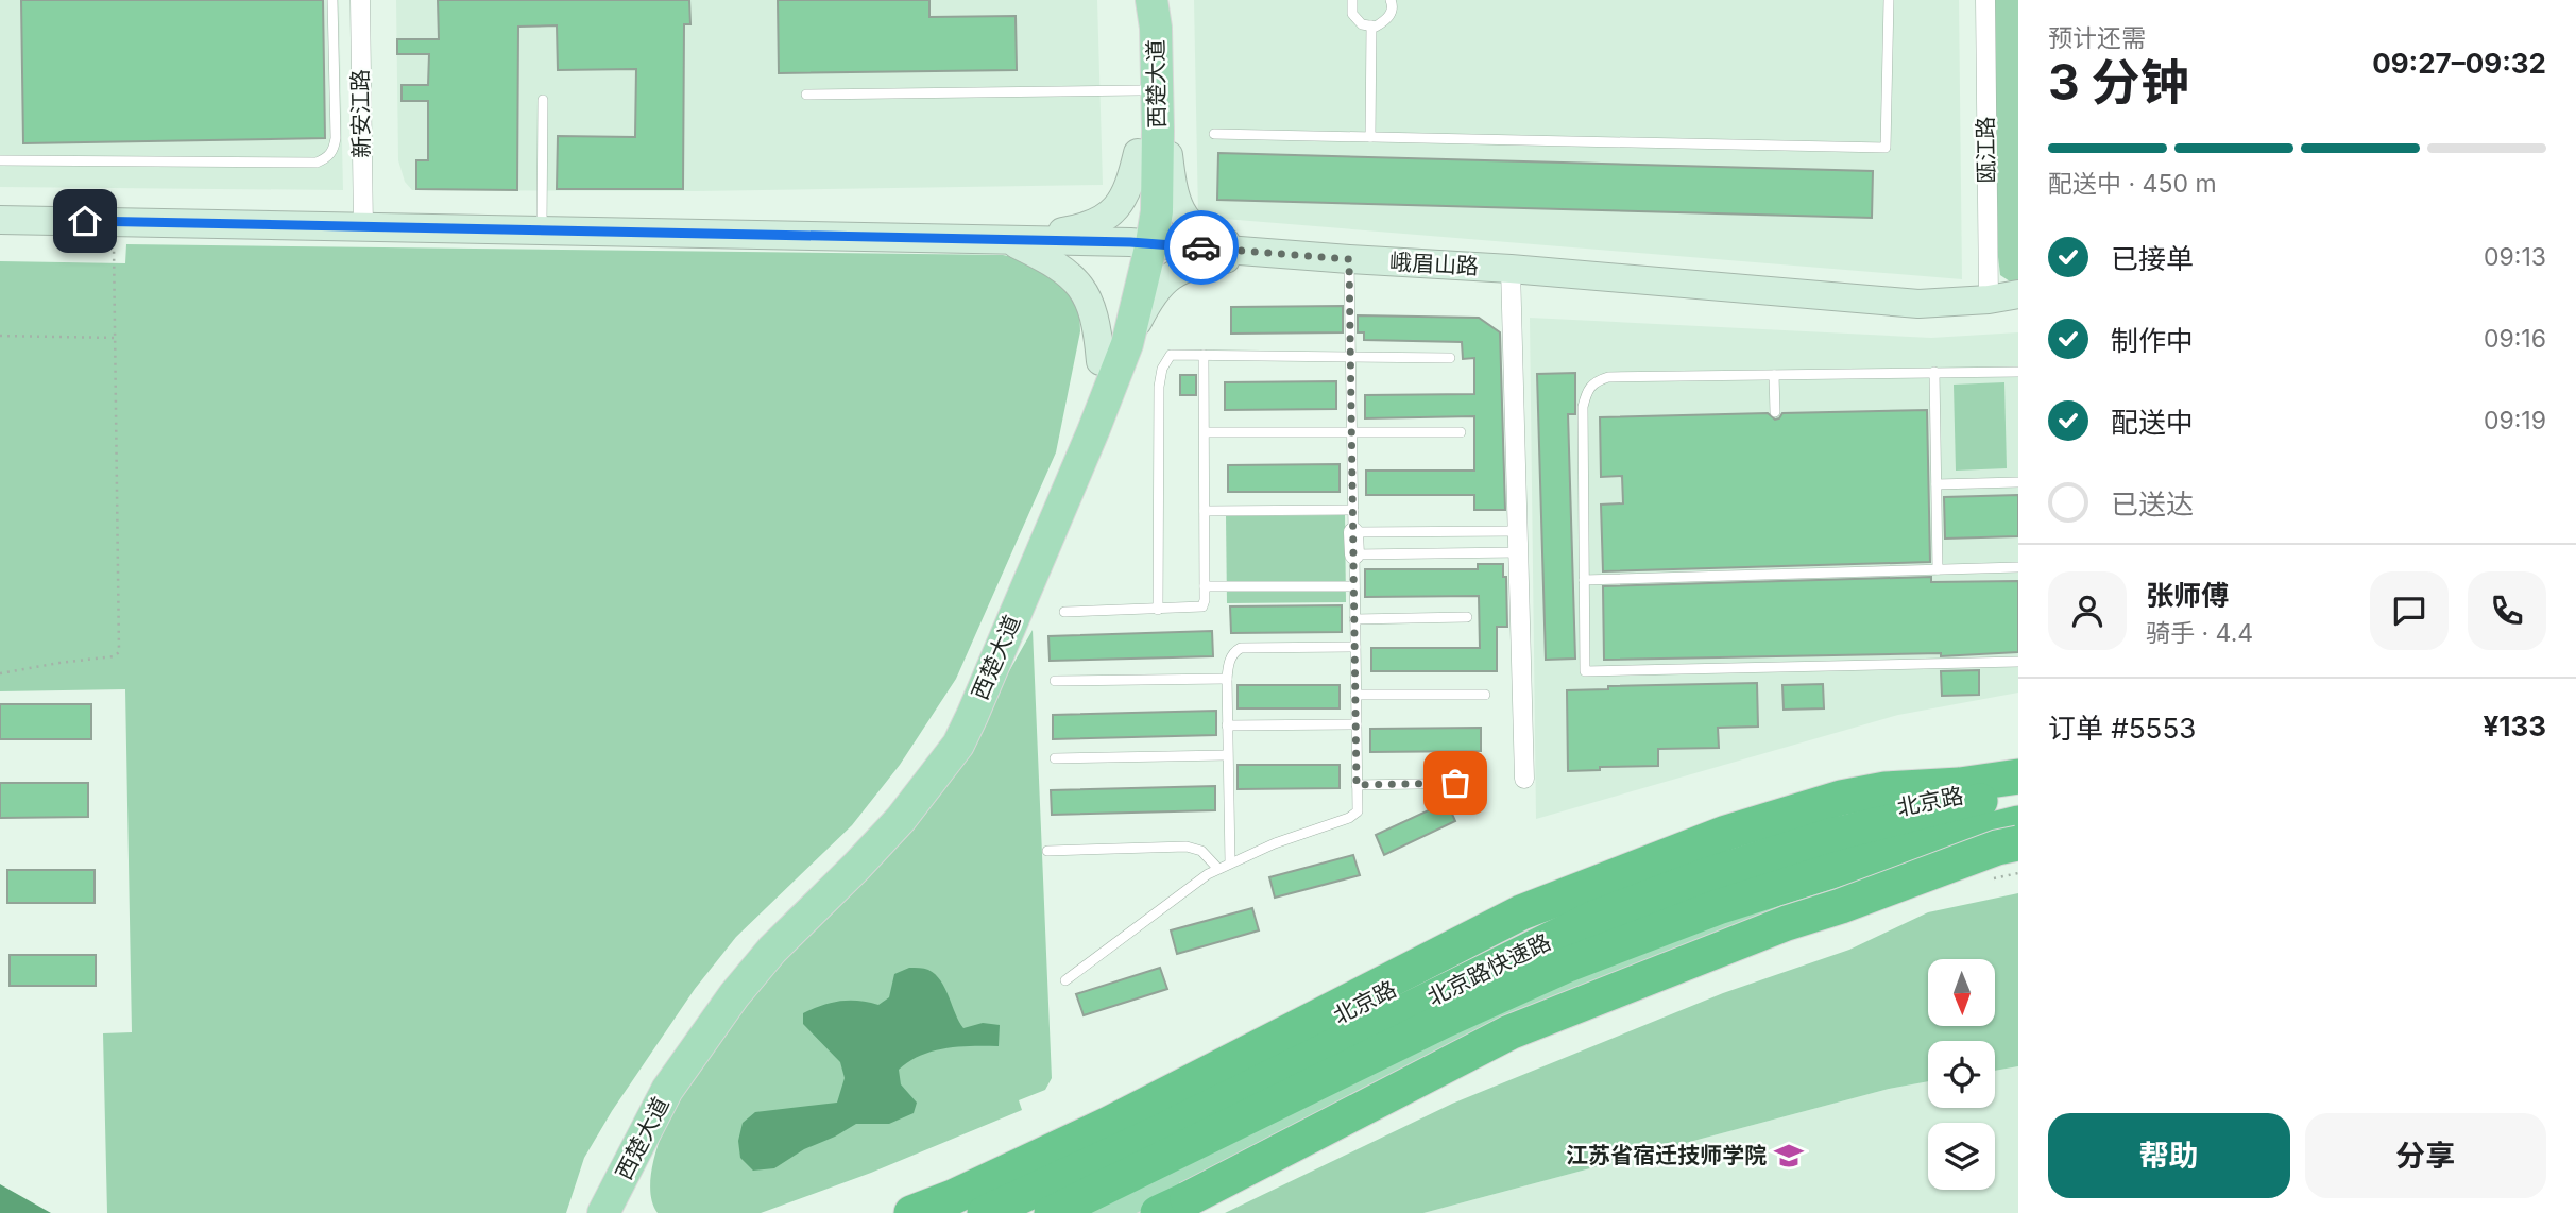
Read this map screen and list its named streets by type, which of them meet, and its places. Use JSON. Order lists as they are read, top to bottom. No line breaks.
{"streets":{"highway":["北京路快速路"],"main road":["西楚大道","北京路"],"street":["新安江路","瓯江路","峨眉山路"]},"crossings":[["西楚大道","峨眉山路"],["新安江路","峨眉山路"],["瓯江路","峨眉山路"]],"places":{"school or university":["江苏省宿迁技师学院"]},"north":"bottom","page":{"heading":["3 分钟","预计还需","09:27–09:32"],"panel":["张师傅","骑手 · 4.4","订单 #5553","¥133"],"bar":"配送中 · 450 m","list":[["已接单","09:13"],["制作中","09:16"],["配送中","09:19"],"已送达"],"buttons":["帮助","分享"]}}
